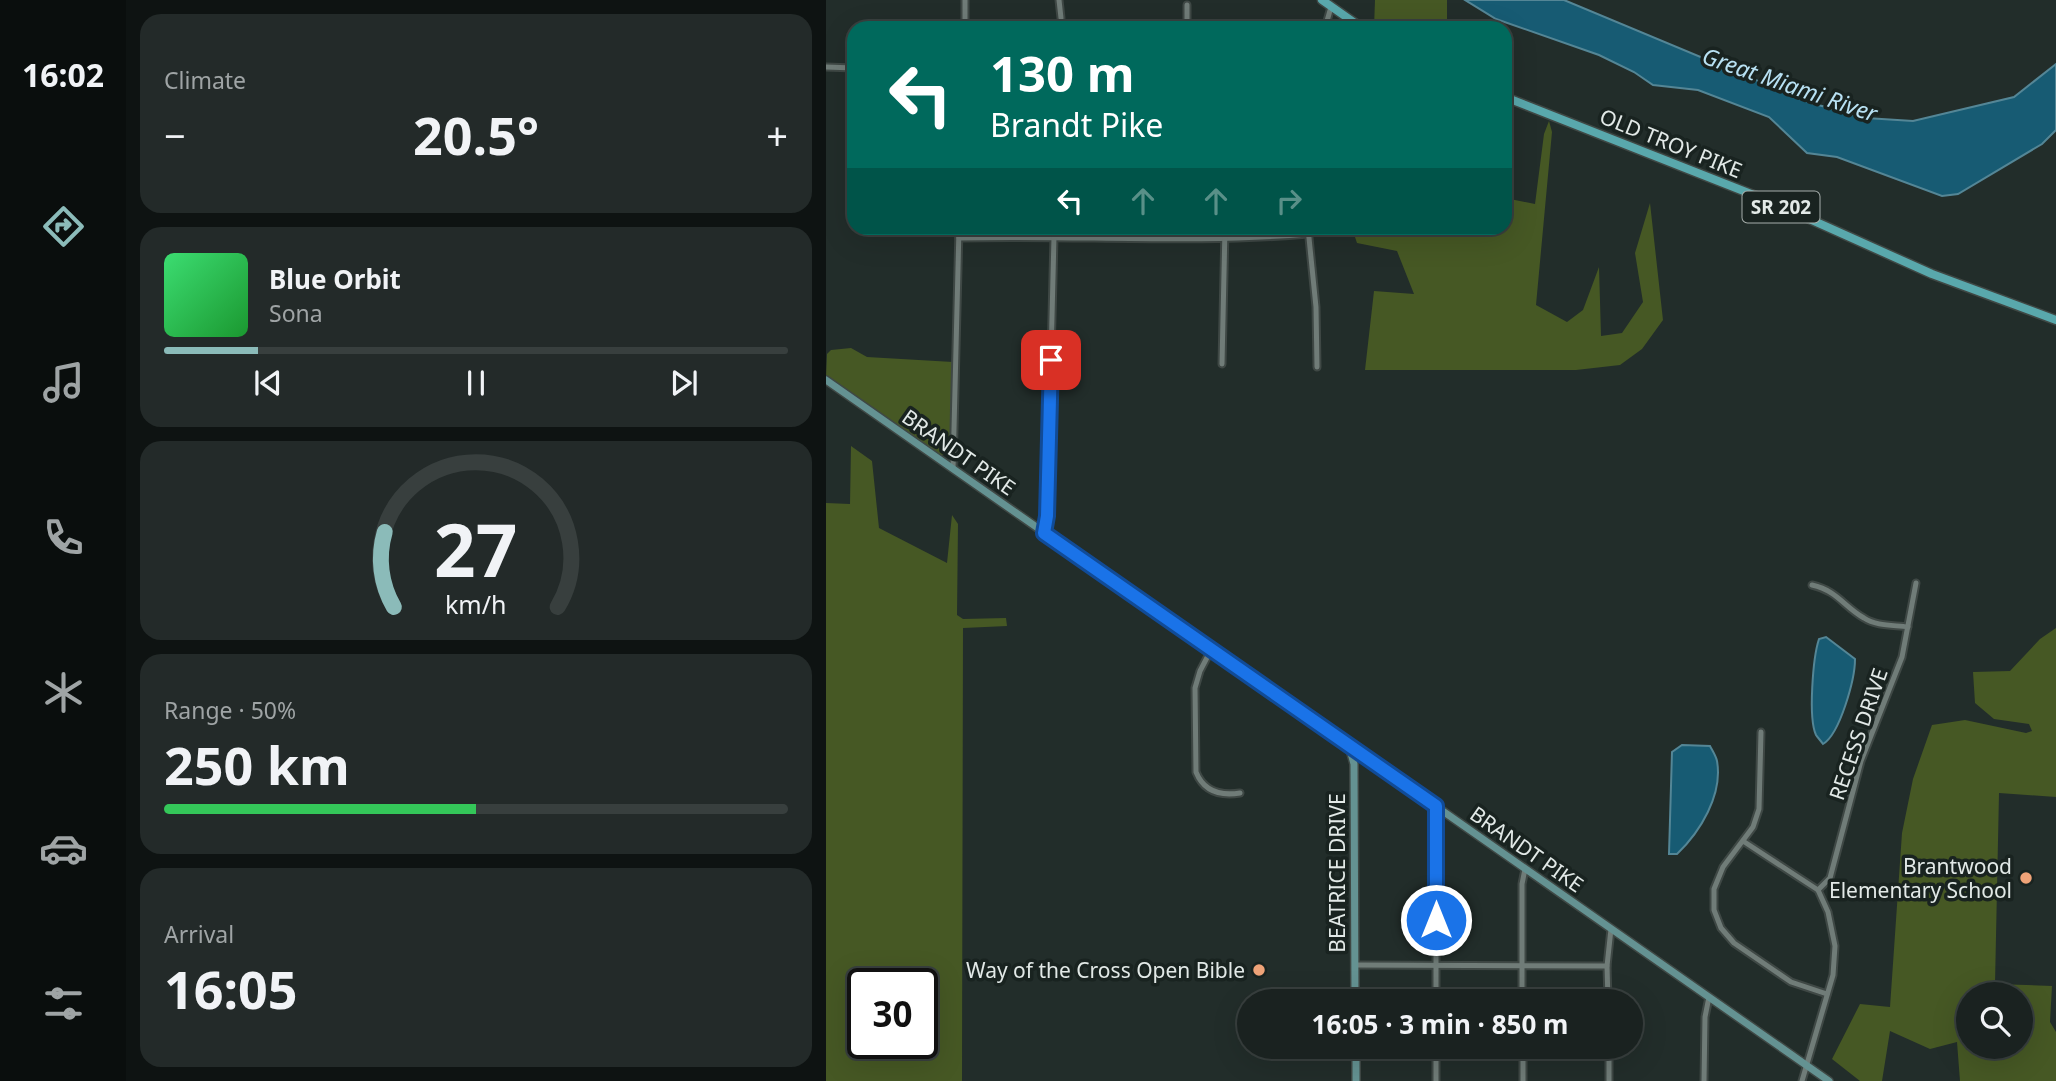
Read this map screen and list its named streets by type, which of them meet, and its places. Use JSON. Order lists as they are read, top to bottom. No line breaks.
{"streets":{"main road":["OLD TROY PIKE","SR 202","BRANDT PIKE","BEATRICE DRIVE"],"street":["RECESS DRIVE"]},"crossings":[["BRANDT PIKE","BEATRICE DRIVE"]],"water":["Great Miami River"],"places":["Brantwood Elementary School","Way of the Cross Open Bible"],"page":{"tabs":"16:02","tile":["Climate",["Range · 50%","250 km"],["Arrival","16:05"]],"turn":["130 m","Brandt Pike"],"heat":["−","20.5°","+"],"song":["Blue Orbit","Sona"],"limit":"30","trip":"16:05 · 3 min · 850 m","gauge":["27","km/h"]}}
